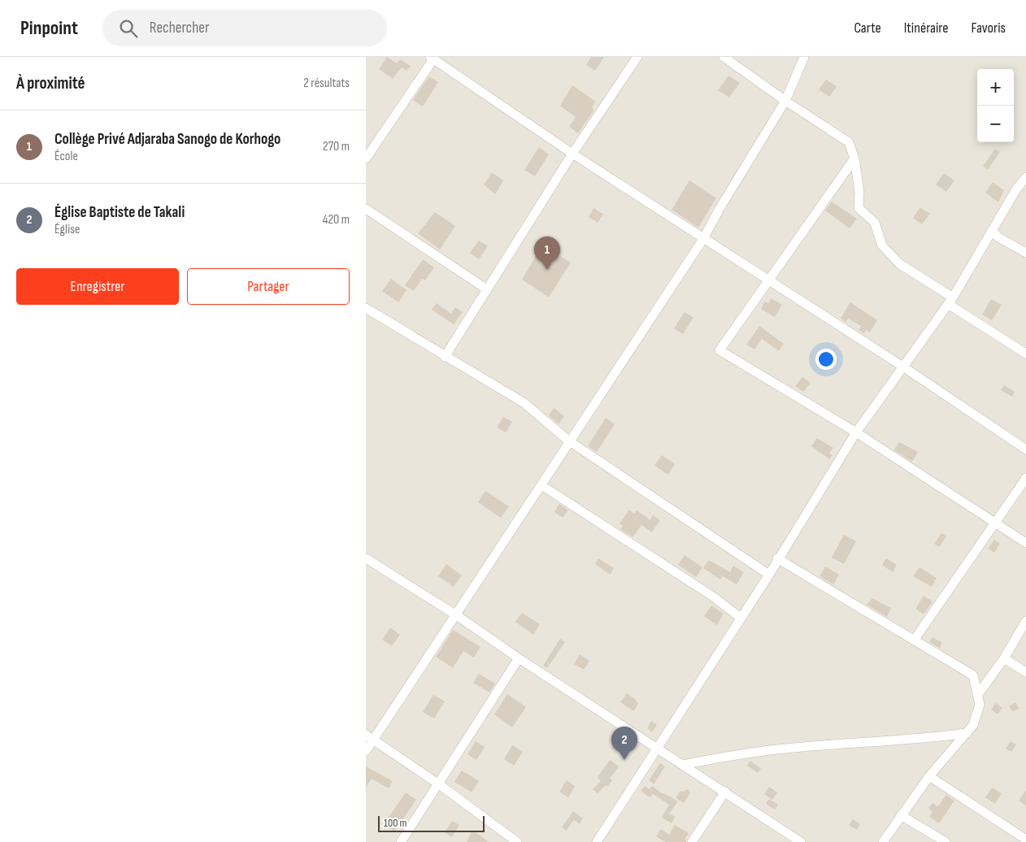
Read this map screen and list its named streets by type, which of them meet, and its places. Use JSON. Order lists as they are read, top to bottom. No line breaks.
{"scale_bar":"100 m","page":{"header":"Pinpoint","search":"Rechercher","nav":["Carte","Itinéraire","Favoris"],"heading":["À proximité","2 résultats"],"map_buttons":["+","−"],"list":[{"mark":"1","name":"Collège Privé Adjaraba Sanogo de Korhogo","note":"École","value":"270 m"},{"mark":"2","name":"Église Baptiste de Takali","note":"Église","value":"420 m"}],"pins":["1","2"],"buttons":["Enregistrer","Partager"],"scale":"100 m"}}
